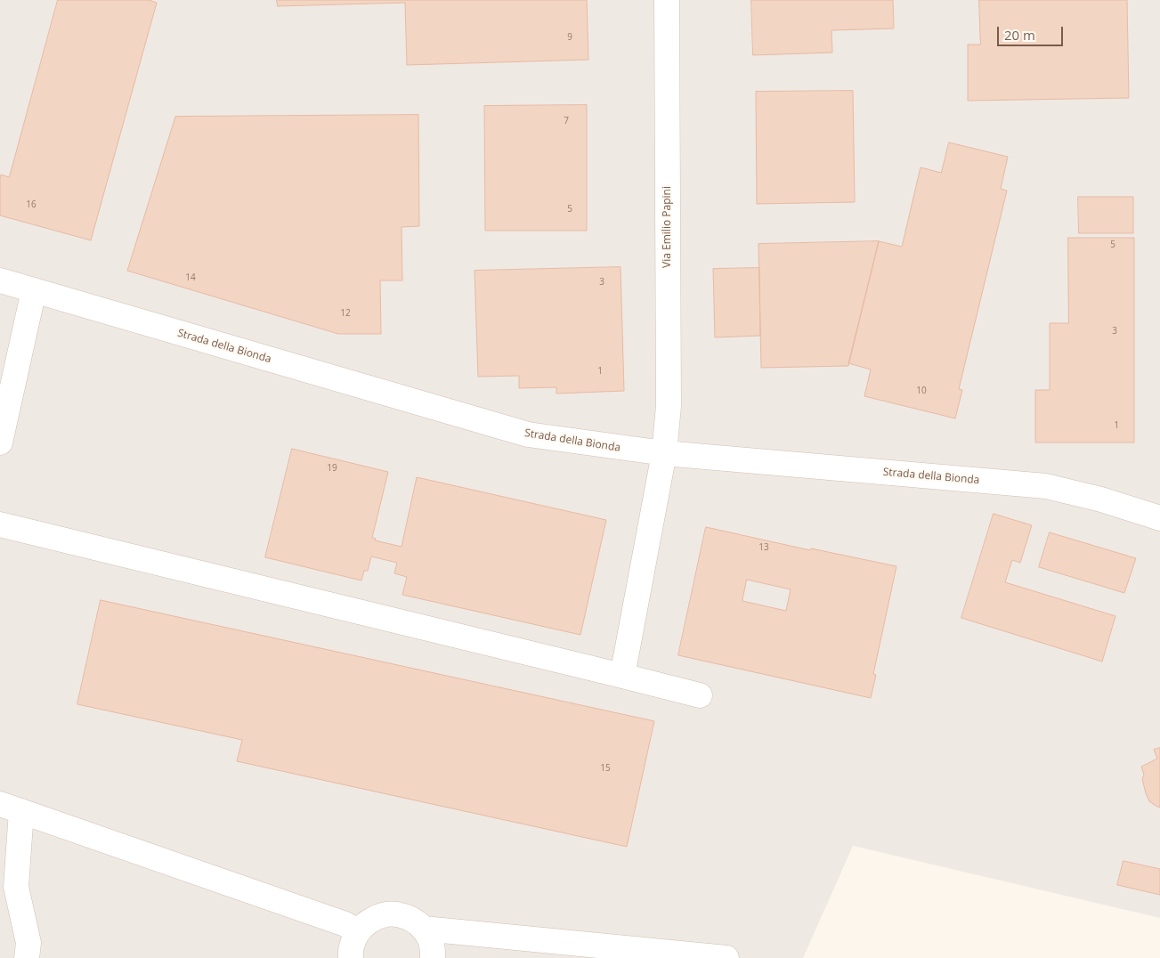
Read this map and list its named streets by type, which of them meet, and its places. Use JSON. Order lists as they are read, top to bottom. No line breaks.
{"streets":{"street":["Via Emilio Papini","Strada della Bionda"]},"crossings":[["Via Emilio Papini","Strada della Bionda"]],"house_numbers":["9","7","16","5","5","14","3","12","3","1","10","1","19","13","15"],"scale_bar":"20 m"}
